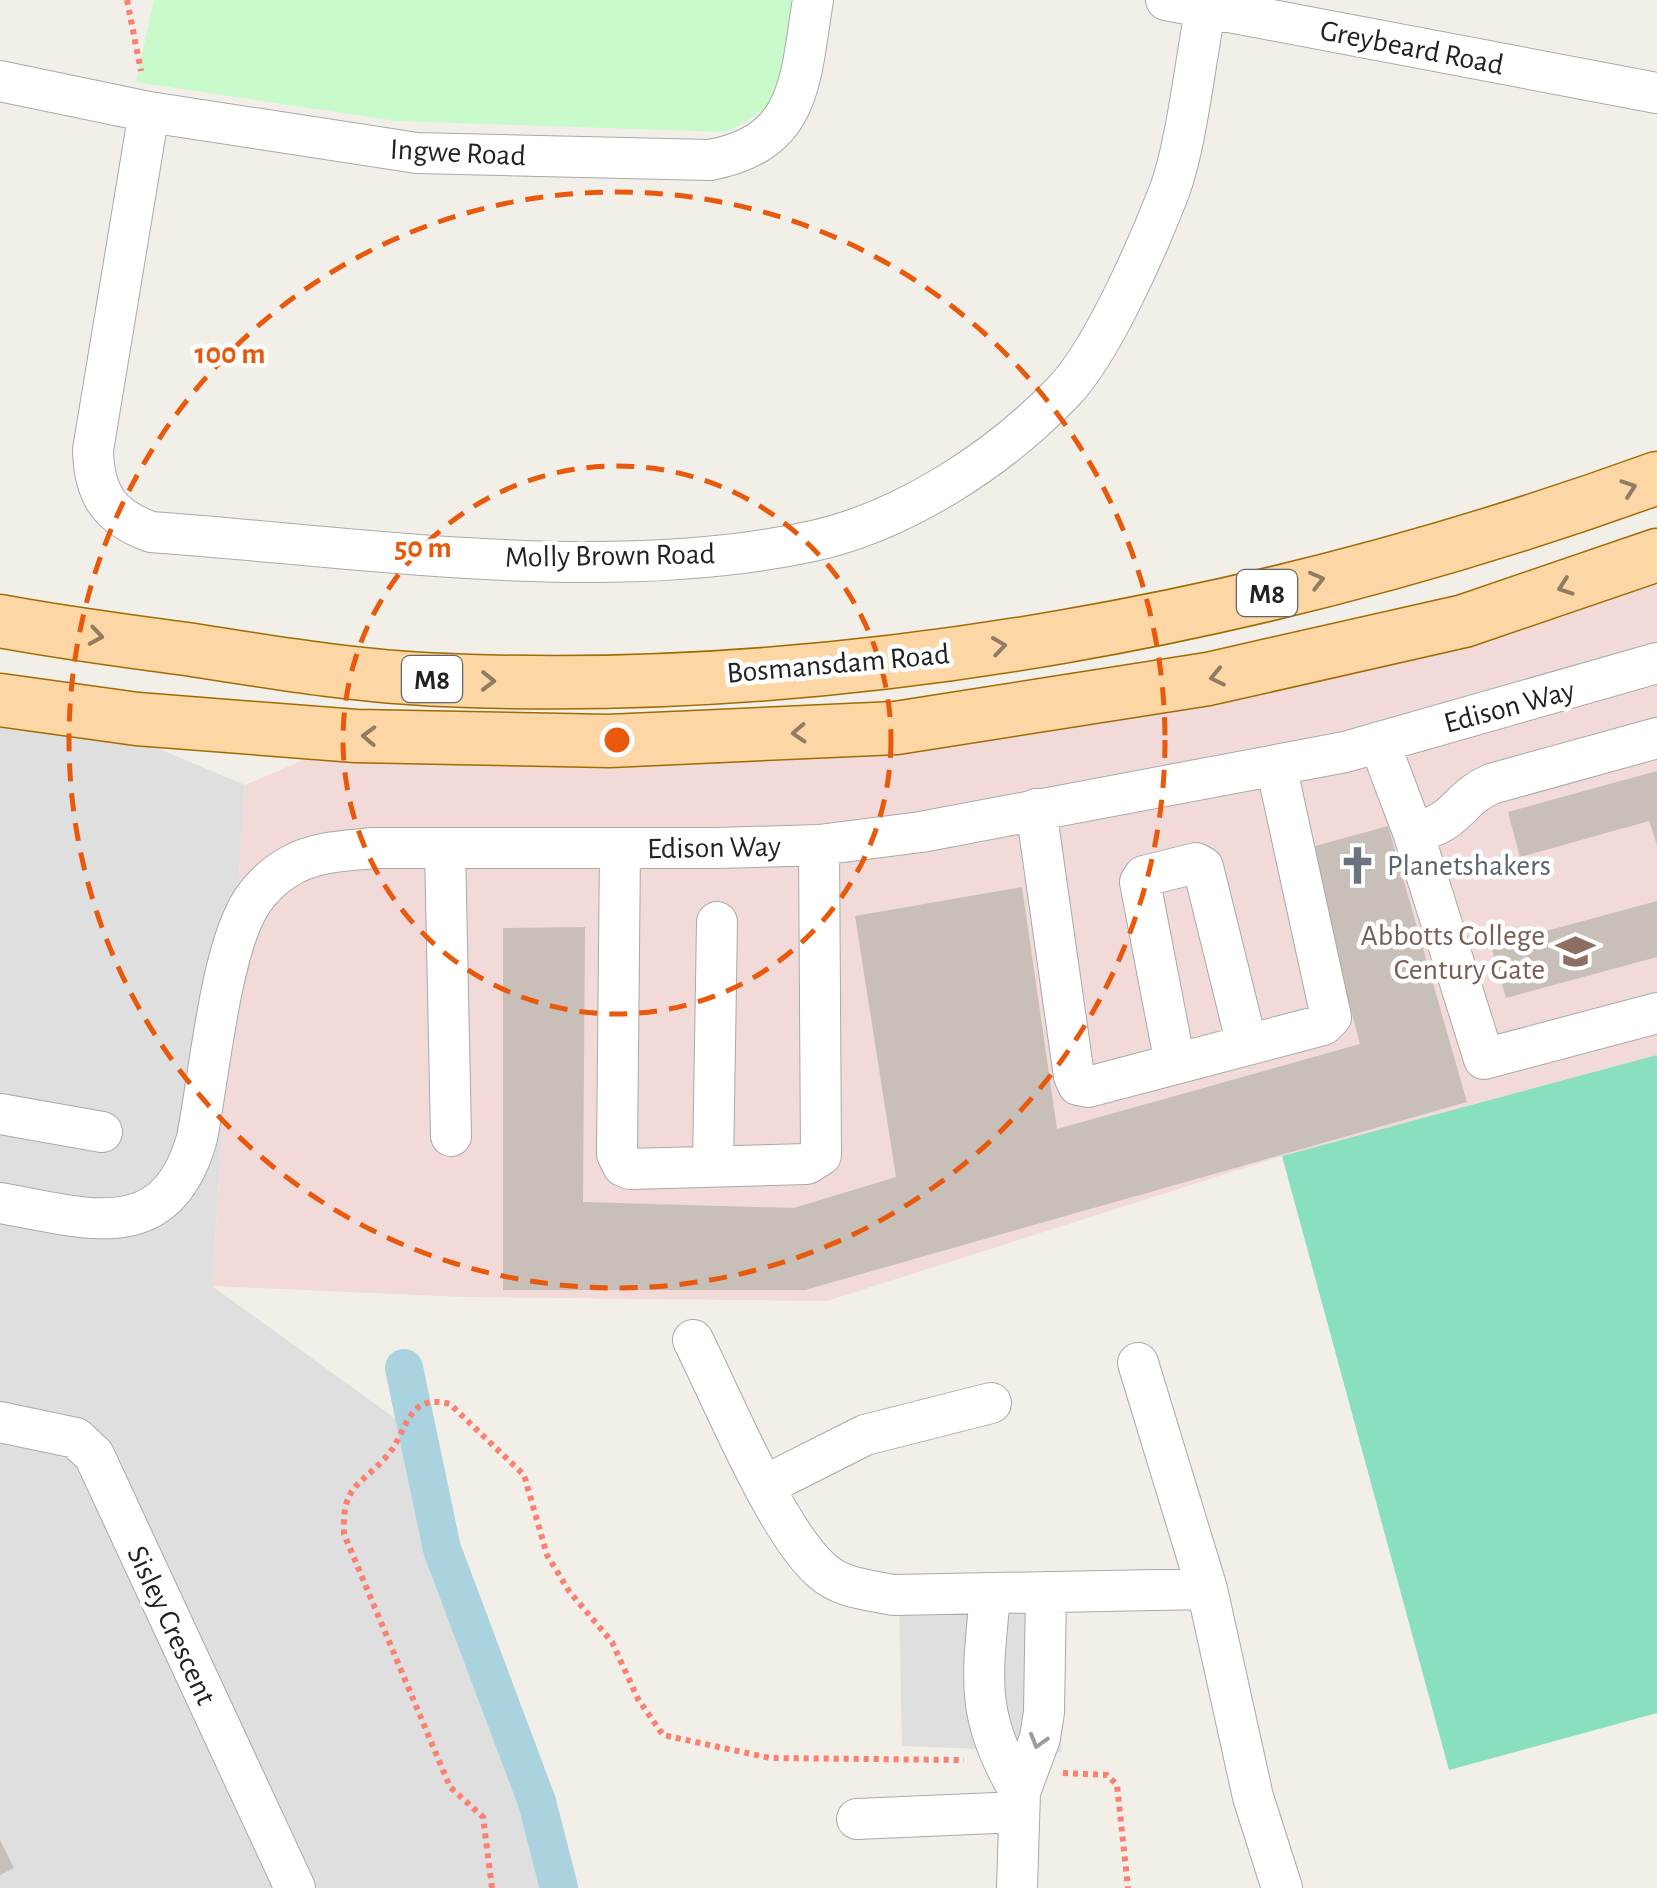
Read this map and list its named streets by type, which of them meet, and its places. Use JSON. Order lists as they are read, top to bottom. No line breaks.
{"streets":{"main road":["M8","Bosmansdam Road"],"street":["Greybeard Road","Ingwe Road","Molly Brown Road","Edison Way","Sisley Crescent"]},"crossings":[["Greybeard Road","Molly Brown Road"],["Ingwe Road","Molly Brown Road"]],"places":{"church":["Planetshakers"],"school or university":["Abbotts College Century Gate"]},"rings":["100 m","50 m"]}
